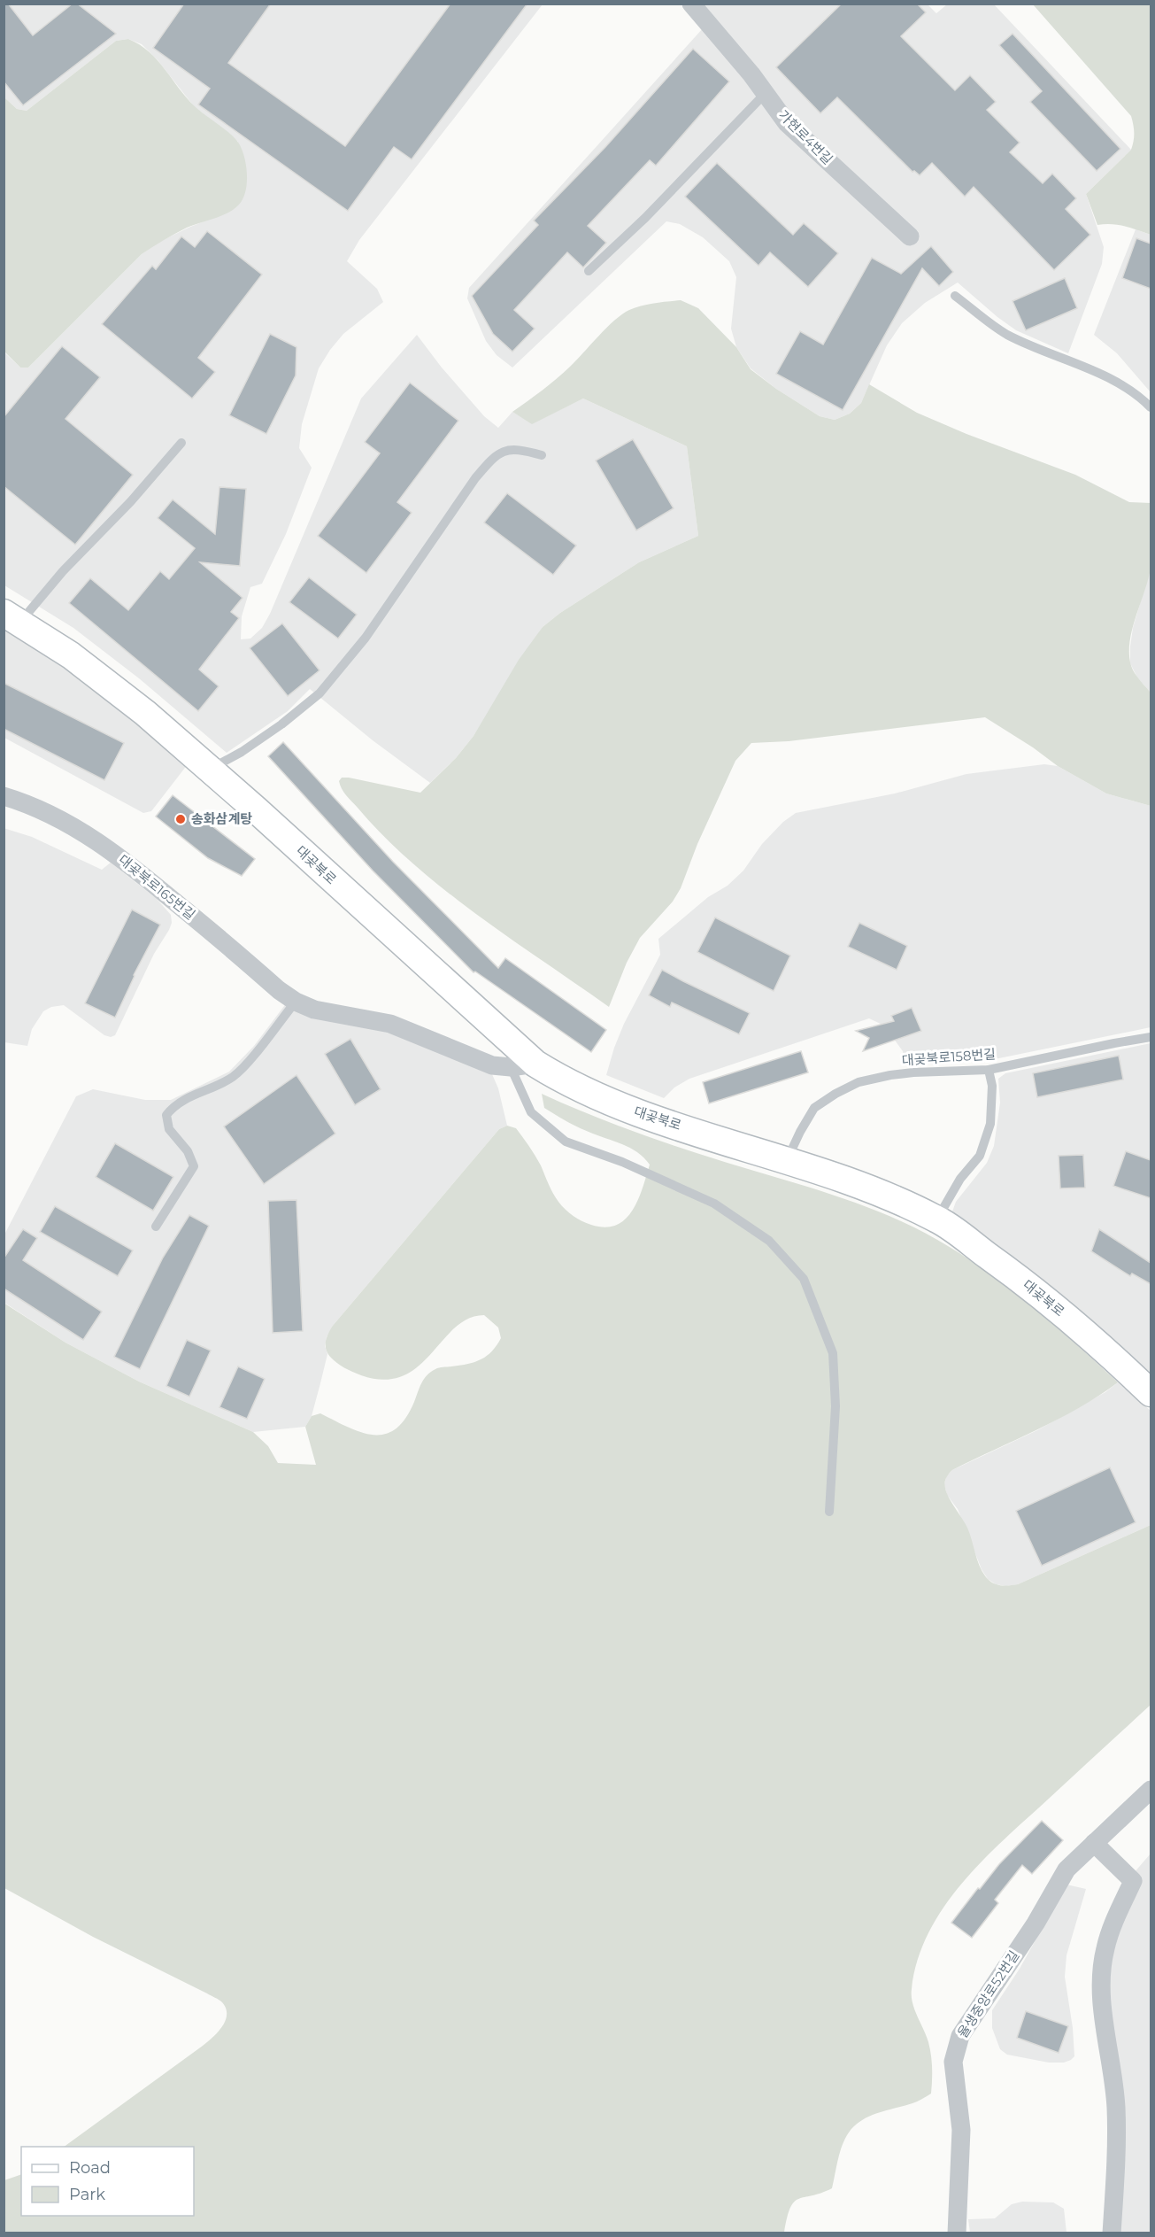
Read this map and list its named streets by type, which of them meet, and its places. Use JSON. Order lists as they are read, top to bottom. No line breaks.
{"streets":{"street":["가현로4번길","대곶북로","대곶북로165번길","율생중앙로52번길"],"lane":["대곶북로158번길"]},"crossings":[["대곶북로","대곶북로165번길"],["대곶북로","대곶북로158번길"]],"places":["송화삼계탕"],"legend":["Road","Park"]}
